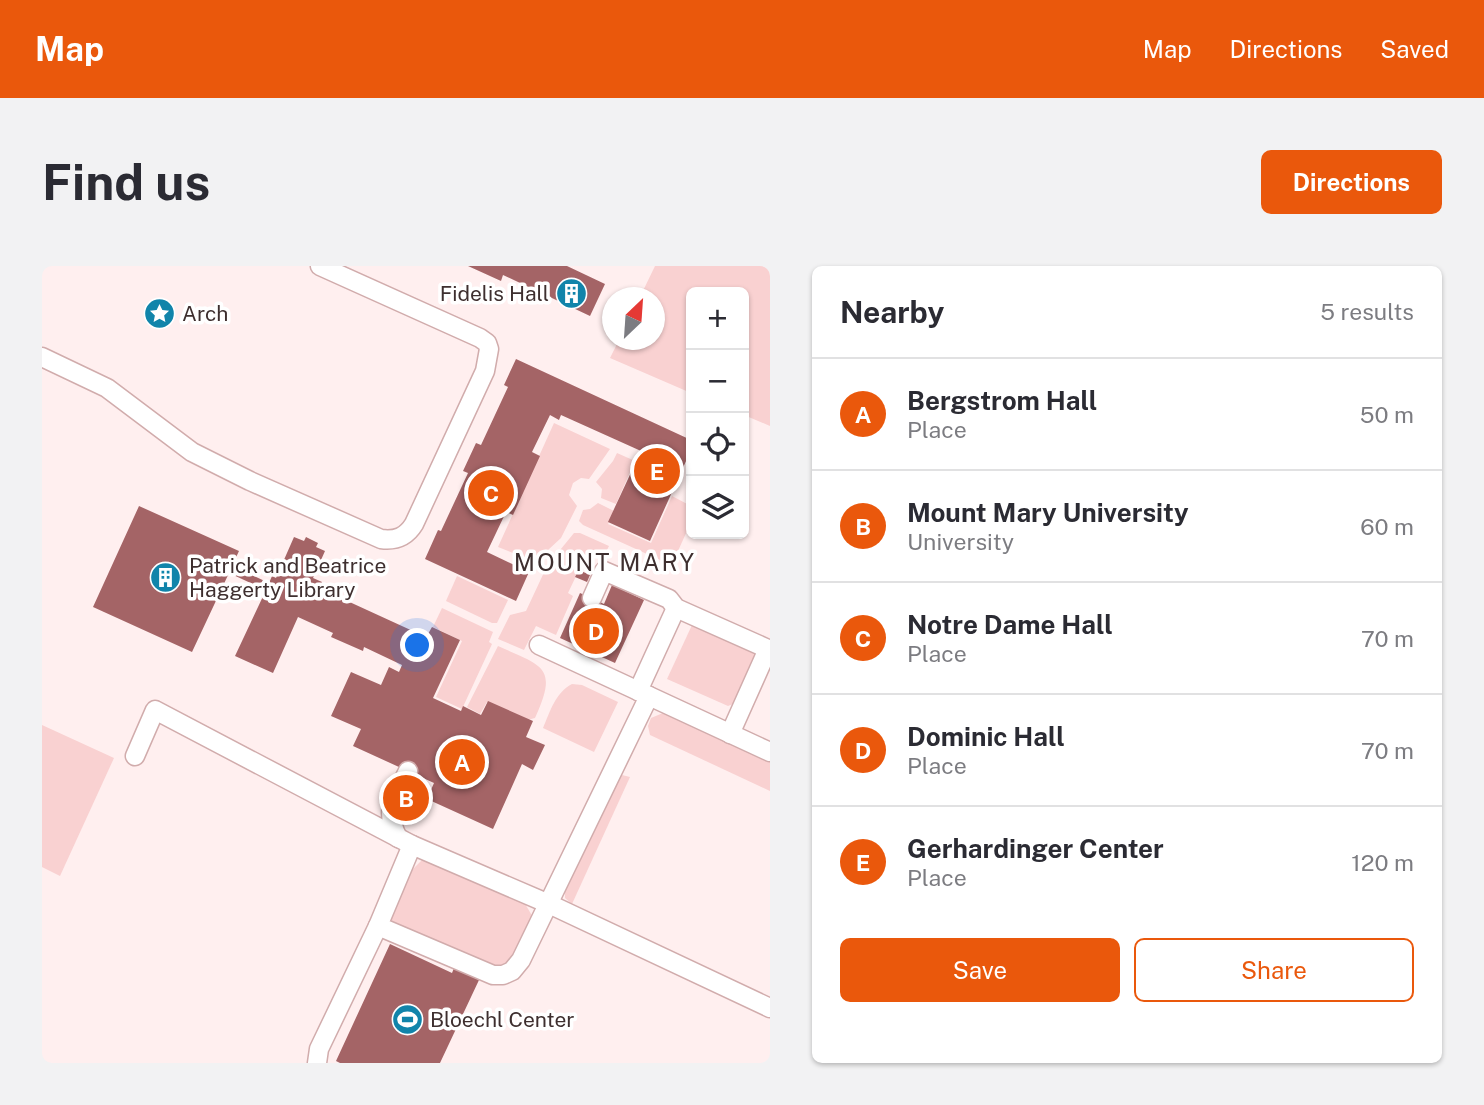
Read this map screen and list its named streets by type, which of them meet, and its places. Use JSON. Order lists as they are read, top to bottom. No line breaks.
{"districts":["MOUNT MARY"],"places":{"building":["Fidelis Hall","Patrick and Beatrice Haggerty Library"],"place":["Arch"],"sports":["Bloechl Center"]},"north":"top right","page":{"header":"Map","nav":["Map","Directions","Saved"],"buttons":["Directions",["Save","Share"]],"title":"Find us","heading":["Nearby","5 results"],"map_buttons":["+","−"],"list":[{"mark":"A","name":"Bergstrom Hall","note":"Place","value":"50 m"},{"mark":"B","name":"Mount Mary University","note":"University","value":"60 m"},{"mark":"C","name":"Notre Dame Hall","note":"Place","value":"70 m"},{"mark":"D","name":"Dominic Hall","note":"Place","value":"70 m"},{"mark":"E","name":"Gerhardinger Center","note":"Place","value":"120 m"}],"pins":["E","C","D","A","B"]}}
